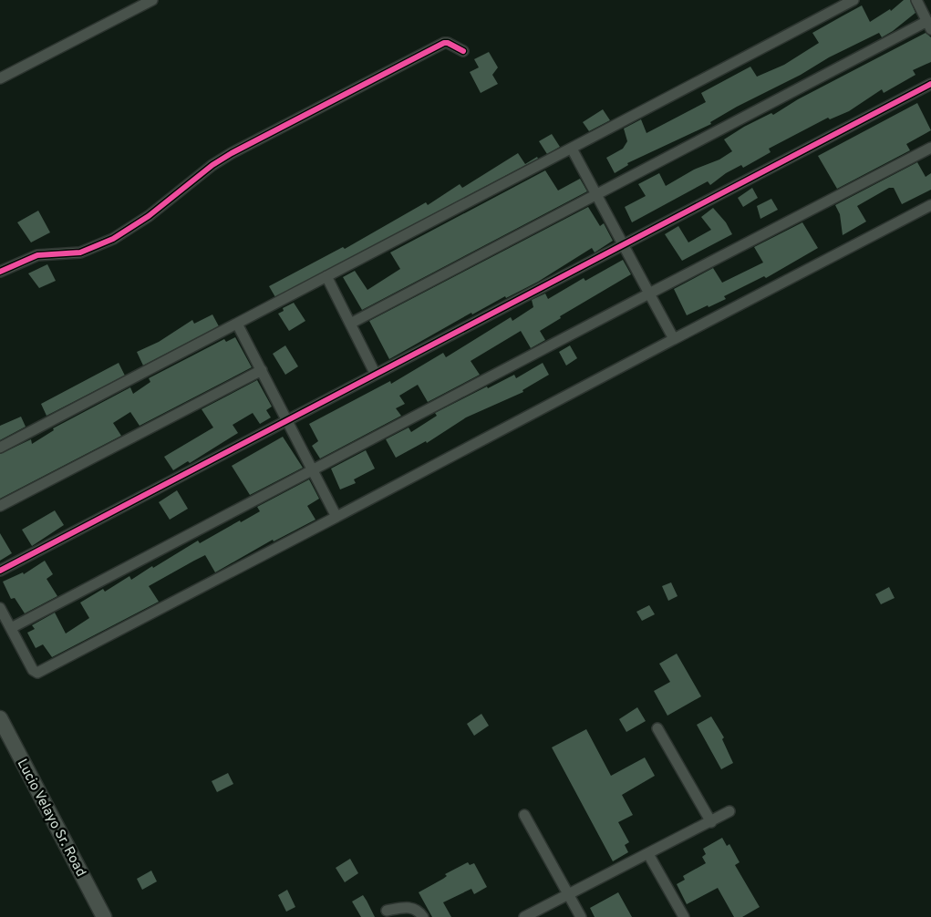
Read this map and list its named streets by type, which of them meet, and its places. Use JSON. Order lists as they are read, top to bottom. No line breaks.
{"streets":{"main road":["Lucio Velayo Sr. Road"]}}
